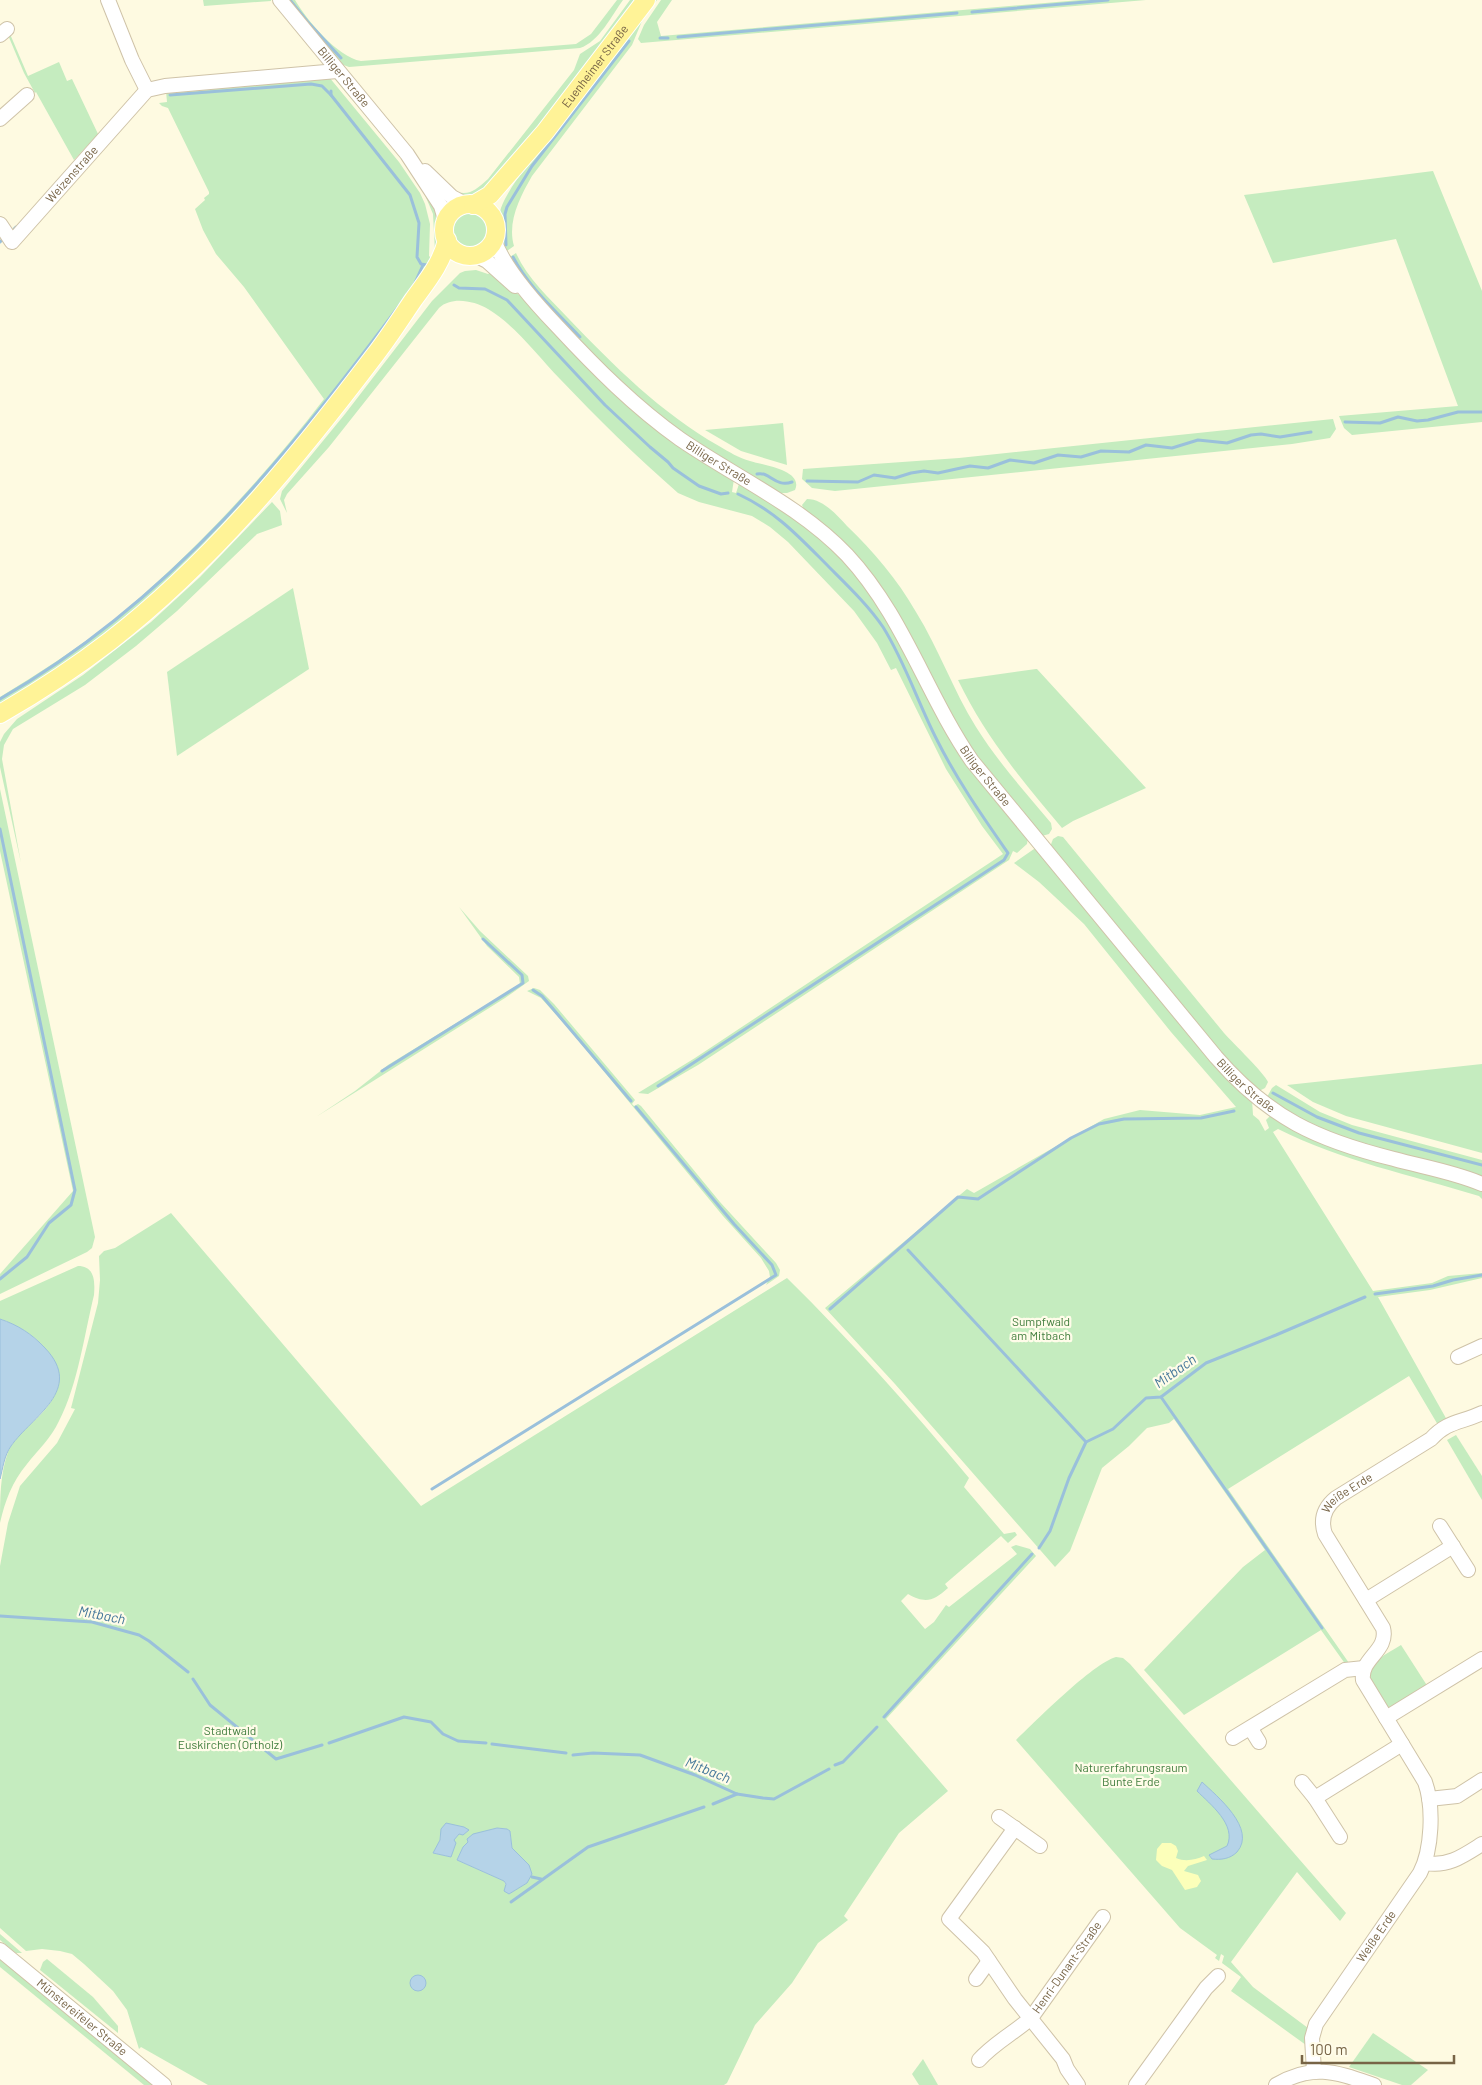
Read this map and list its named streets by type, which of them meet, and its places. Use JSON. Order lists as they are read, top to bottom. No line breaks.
{"streets":{"main road":["Euenheimer Straße"],"street":["Billiger Straße","Weizenstraße","Weiße Erde","Henri-Dunant-Straße","Münstereifeler Straße"]},"crossings":[["Euenheimer Straße","Billiger Straße"]],"water":["Mitbach"],"parks":["Sumpfwald am Mitbach","Stadtwald Euskirchen (Ortholz)","Naturerfahrungsraum Bunte Erde"],"scale_bar":"100 m"}
